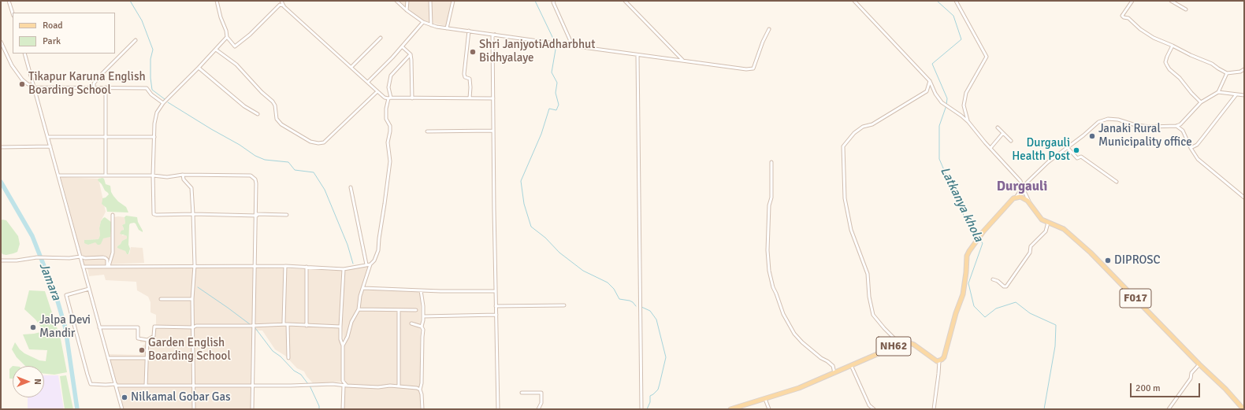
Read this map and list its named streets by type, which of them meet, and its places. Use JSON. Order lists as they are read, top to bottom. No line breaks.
{"streets":{"main road":["F017","NH62"]},"districts":["Durgauli"],"water":["Latkanya khola","Jamara"],"places":["Shri JanjyotiAdharbhut Bidhyalaye","Tikapur Karuna English Boarding School","Janaki Rural Municipality office","Durgauli Health Post","DIPROSC","Jalpa Devi Mandir","Garden English Boarding School","Nilkamal Gobar Gas"],"legend":["Road","Park"],"scale_bar":"200 m","north":"right"}
